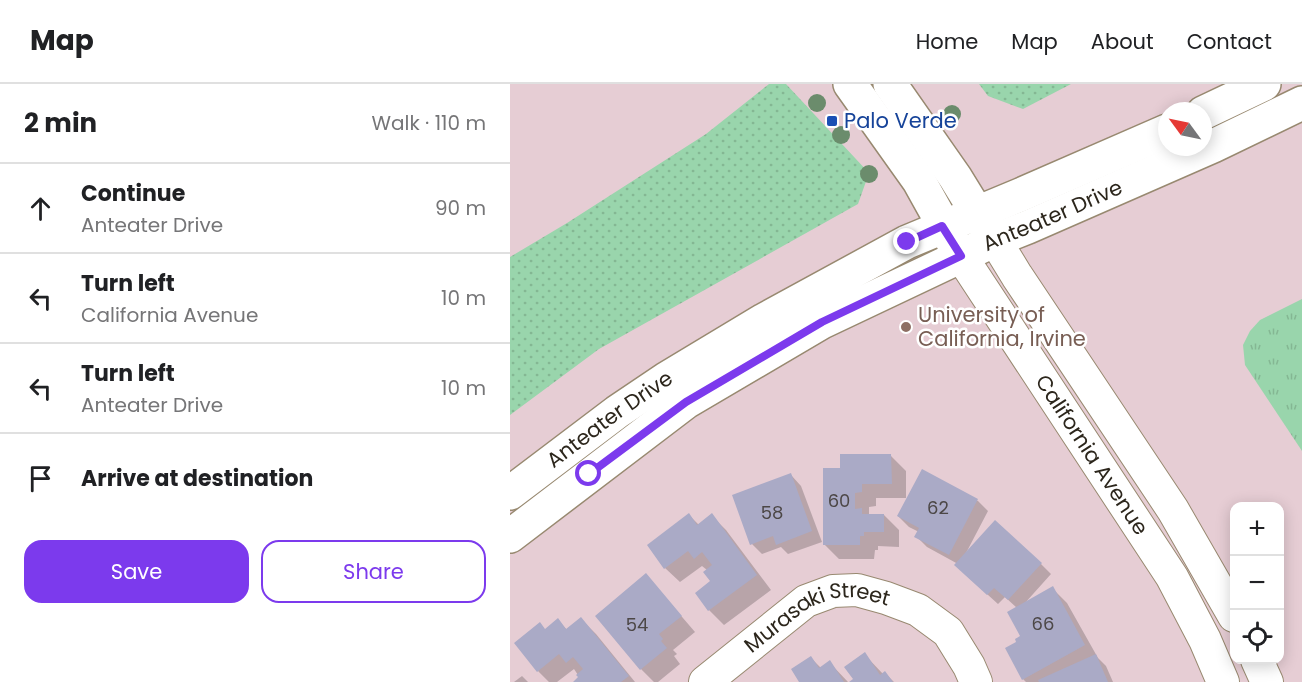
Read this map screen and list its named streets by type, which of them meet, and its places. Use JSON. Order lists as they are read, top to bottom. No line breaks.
{"streets":{"main road":["Anteater Drive","California Avenue"],"street":["Murasaki Street"]},"crossings":[["Anteater Drive","California Avenue"]],"places":{"transit":["Palo Verde"],"other":["University of California, Irvine"]},"house_numbers":["60","62","58","66","54"],"north":"top left","page":{"header":"Map","nav":["Home","Map","About","Contact"],"heading":["2 min","Walk · 110 m"],"list":[["Continue","Anteater Drive","90 m"],["Turn left","California Avenue","10 m"],["Turn left","Anteater Drive","10 m"],"Arrive at destination"],"map_buttons":["+","−"],"buttons":["Save","Share"]}}
